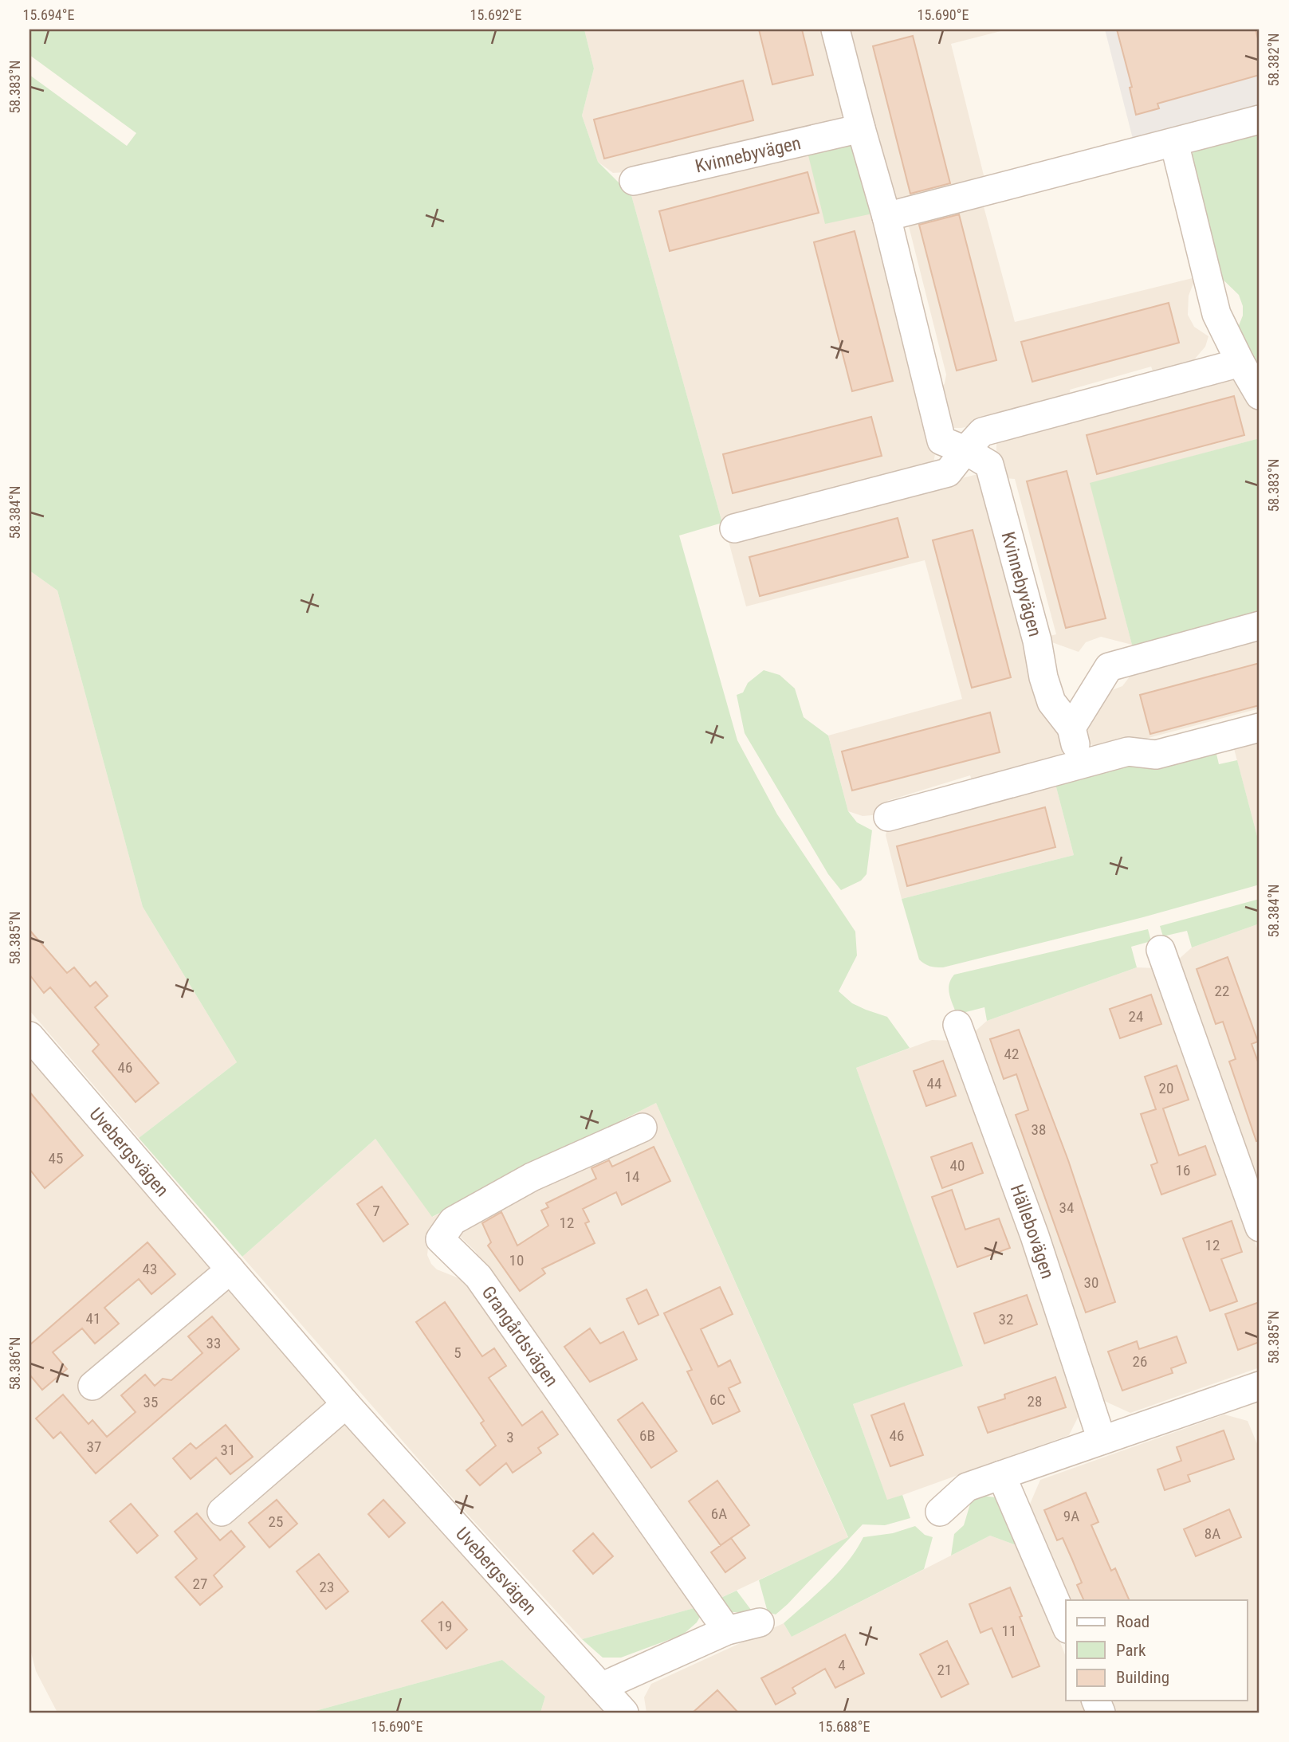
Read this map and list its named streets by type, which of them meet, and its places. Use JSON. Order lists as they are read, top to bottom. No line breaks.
{"streets":{"street":["Kvinnebyvägen","Uvebergsvägen","Hällebovägen","Grangårdsvägen"]},"house_numbers":["22","24","42","46","44","20","38","45","40","16","14","34","7","12","12","10","43","30","41","32","33","5","26","6C","28","35","6B","46","3","37","31","6A","9A","25","8A","27","23","19","11","4","21"],"legend":["Road","Park","Building"],"coordinates":["15.694°E","15.692°E","15.690°E","58.382°N","58.383°N","58.384°N","58.385°N","58.386°N","15.688°E"]}
